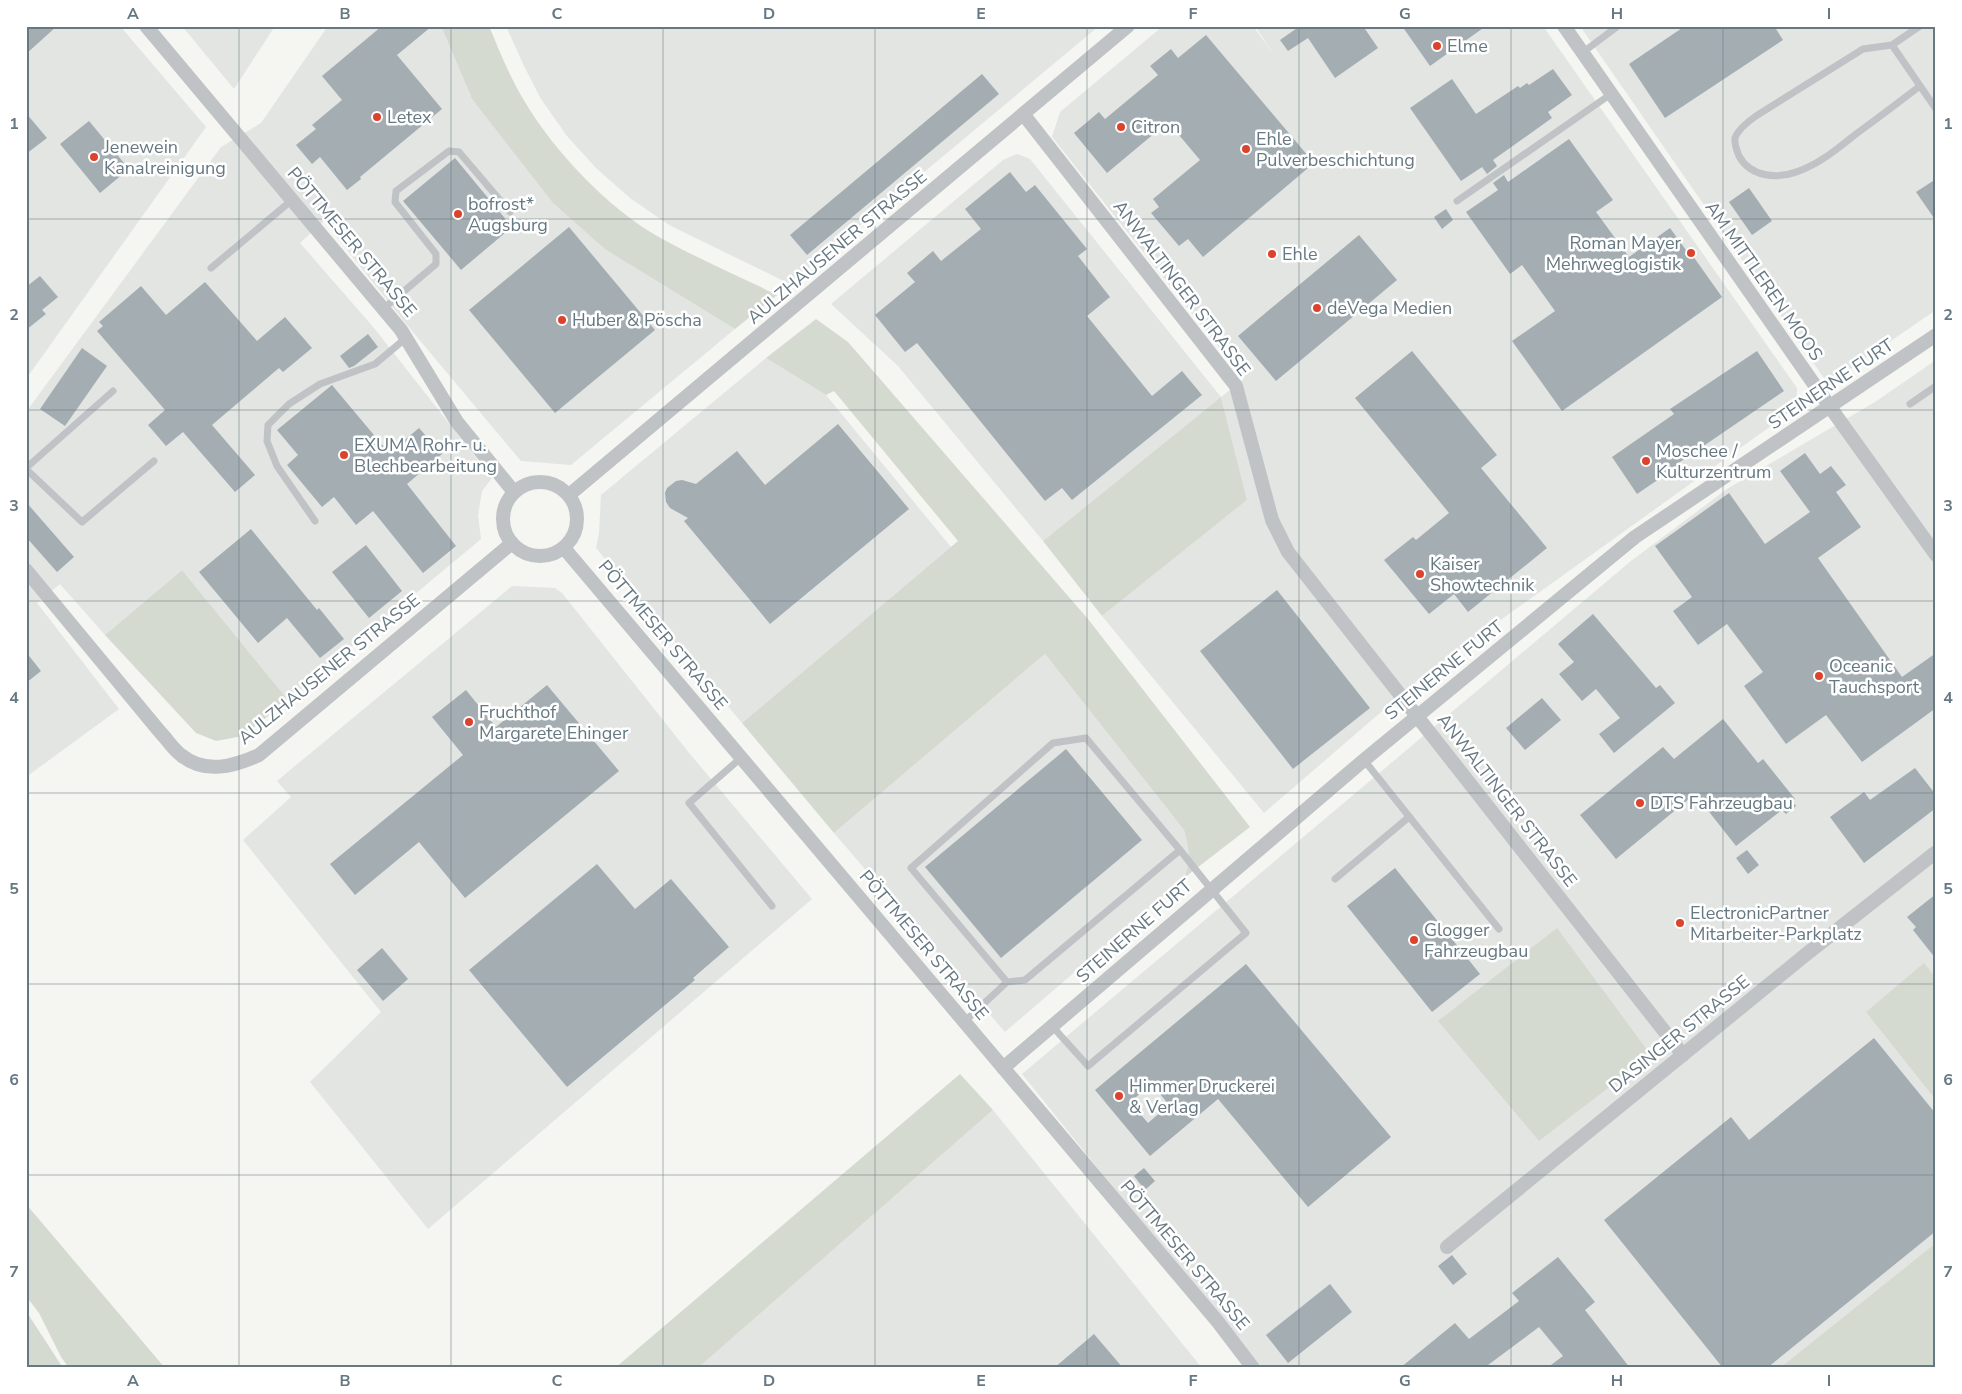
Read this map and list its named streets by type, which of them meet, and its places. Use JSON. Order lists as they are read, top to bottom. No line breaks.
{"streets":{"street":["PÖTTMESER STRASSE","AULZHAUSENER STRASSE","AM MITTLEREN MOOS","ANWALTINGER STRASSE","STEINERNE FURT","DASINGER STRASSE"]},"crossings":[["PÖTTMESER STRASSE","AULZHAUSENER STRASSE"],["PÖTTMESER STRASSE","STEINERNE FURT"],["AULZHAUSENER STRASSE","ANWALTINGER STRASSE"],["AM MITTLEREN MOOS","STEINERNE FURT"],["ANWALTINGER STRASSE","STEINERNE FURT"],["ANWALTINGER STRASSE","DASINGER STRASSE"]],"places":["Elme","Letex","Citron","Ehle Pulverbeschichtung","Jenewein Kanalreinigung","bofrost* Augsburg","Roman Mayer Mehrweglogistik","Ehle","deVega Medien","Huber & Pöscha","EXUMA Rohr- u. Blechbearbeitung","Moschee / Kulturzentrum","Kaiser Showtechnik","Oceanic Tauchsport","Fruchthof Margarete Ehinger","DTS Fahrzeugbau","ElectronicPartner Mitarbeiter-Parkplatz","Glogger Fahrzeugbau","Himmer Druckerei & Verlag"],"grid":{"columns":["A","B","C","D","E","F","G","H","I"],"rows":["1","2","3","4","5","6","7"]}}
